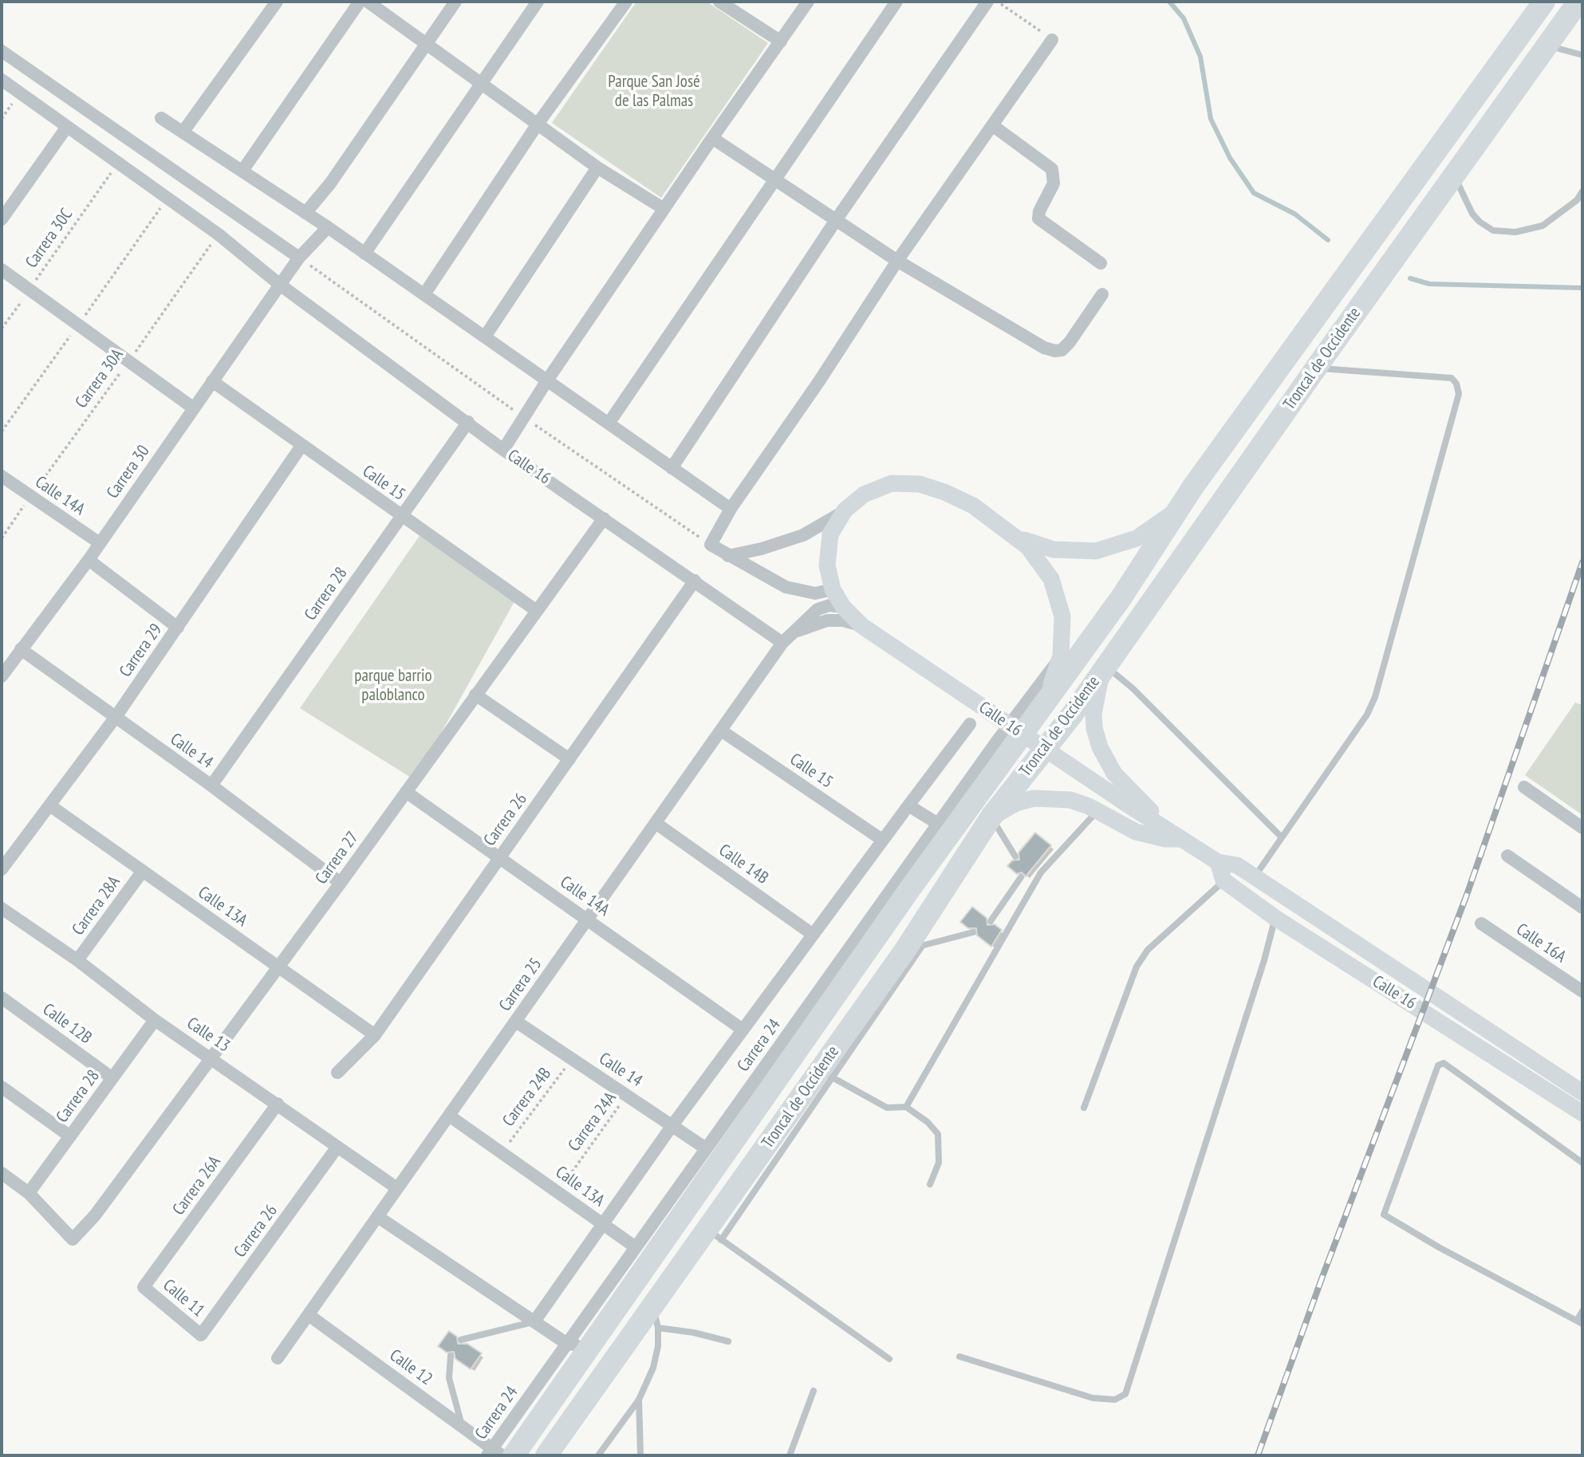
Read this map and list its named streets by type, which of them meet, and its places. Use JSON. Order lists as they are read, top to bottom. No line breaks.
{"streets":{"highway":["Troncal de Occidente"],"street":["Calle 16","Carrera 30","Calle 15","Calle 14A","Carrera 28","Carrera 29","Calle 14","Carrera 26","Carrera 27","Calle 14B","Carrera 28A","Calle 13A","Calle 16A","Carrera 25","Calle 12B","Calle 13","Carrera 24","Carrera 26A","Calle 11","Calle 12"],"path":["Carrera 30C","Carrera 30A","Carrera 24B","Carrera 24A"]},"crossings":[["Carrera 30C","Calle 16"],["Troncal de Occidente","Carrera 24"],["Troncal de Occidente","Calle 12"],["Carrera 30A","Calle 16"],["Carrera 30A","Calle 14A"],["Calle 16","Carrera 30"],["Calle 16","Carrera 28"],["Calle 16","Carrera 26"],["Calle 16","Carrera 27"],["Calle 16","Carrera 25"],["Carrera 30","Calle 15"],["Carrera 30","Calle 14A"],["Carrera 30","Calle 14"],["Calle 15","Carrera 28"],["Calle 15","Carrera 29"],["Calle 15","Carrera 27"],["Calle 15","Carrera 25"],["Calle 14A","Carrera 26"],["Calle 14A","Carrera 27"],["Calle 14A","Carrera 25"],["Carrera 28","Calle 14"],["Carrera 28","Carrera 27"],["Carrera 28","Calle 12B"],["Carrera 28","Calle 13"],["Carrera 29","Calle 14"],["Carrera 29","Calle 13A"],["Calle 14","Carrera 27"],["Calle 14","Carrera 25"],["Calle 14","Carrera 24"],["Calle 14","Carrera 24B"],["Calle 14","Carrera 24A"],["Carrera 26","Calle 13A"],["Carrera 26","Calle 13"],["Carrera 26","Calle 11"],["Carrera 27","Calle 13A"],["Carrera 27","Calle 13"],["Calle 14B","Carrera 25"],["Carrera 28A","Calle 13A"],["Carrera 28A","Calle 13"],["Calle 13A","Carrera 25"],["Calle 13A","Carrera 24"],["Calle 13A","Carrera 24B"],["Calle 13A","Carrera 24A"],["Carrera 25","Calle 13"],["Carrera 25","Calle 12"],["Calle 13","Carrera 26A"],["Carrera 24","Calle 12"],["Carrera 26A","Calle 11"]],"parks":["Parque San José de las Palmas","parque barrio paloblanco"]}
